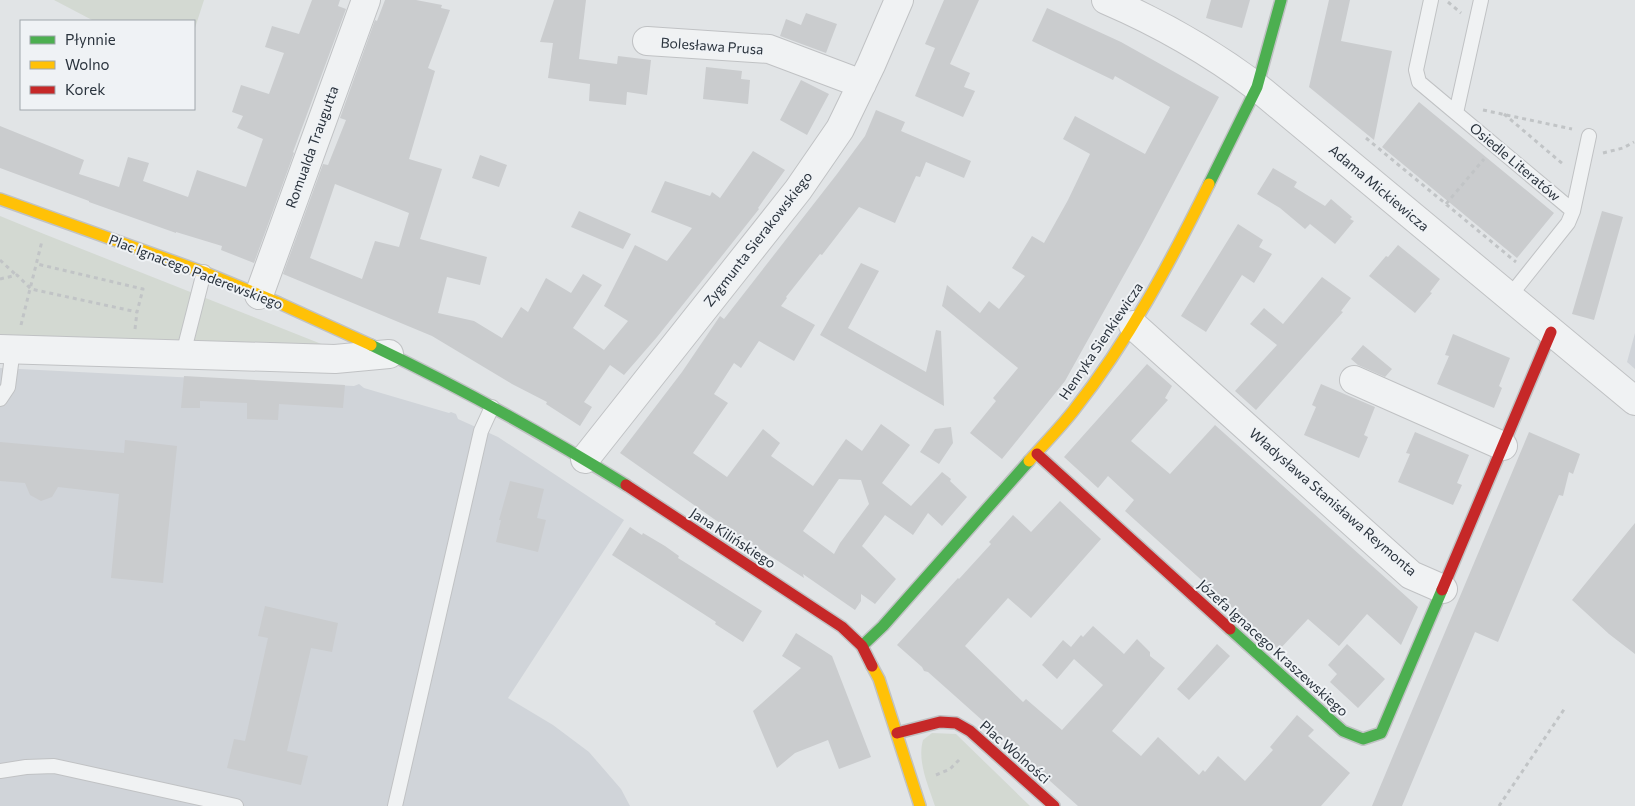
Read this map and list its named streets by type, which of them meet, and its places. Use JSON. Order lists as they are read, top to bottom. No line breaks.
{"streets":{"street":["Bolesława Prusa","Romualda Traugutta","Adama Mickiewicza","Zygmunta Sierakowskiego","Plac Ignacego Paderewskiego","Henryka Sienkiewicza","Władysława Stanisława Reymonta","Jana Kilińskiego","Józefa Ignacego Kraszewskiego","Plac Wolności"],"lane":["Osiedle Literatów"]},"crossings":[["Bolesława Prusa","Zygmunta Sierakowskiego"],["Romualda Traugutta","Plac Ignacego Paderewskiego"],["Osiedle Literatów","Adama Mickiewicza"],["Adama Mickiewicza","Henryka Sienkiewicza"],["Zygmunta Sierakowskiego","Plac Ignacego Paderewskiego"],["Zygmunta Sierakowskiego","Jana Kilińskiego"],["Plac Ignacego Paderewskiego","Jana Kilińskiego"],["Henryka Sienkiewicza","Władysława Stanisława Reymonta"],["Henryka Sienkiewicza","Jana Kilińskiego"],["Henryka Sienkiewicza","Józefa Ignacego Kraszewskiego"],["Władysława Stanisława Reymonta","Józefa Ignacego Kraszewskiego"]],"legend":["Płynnie","Wolno","Korek"]}
